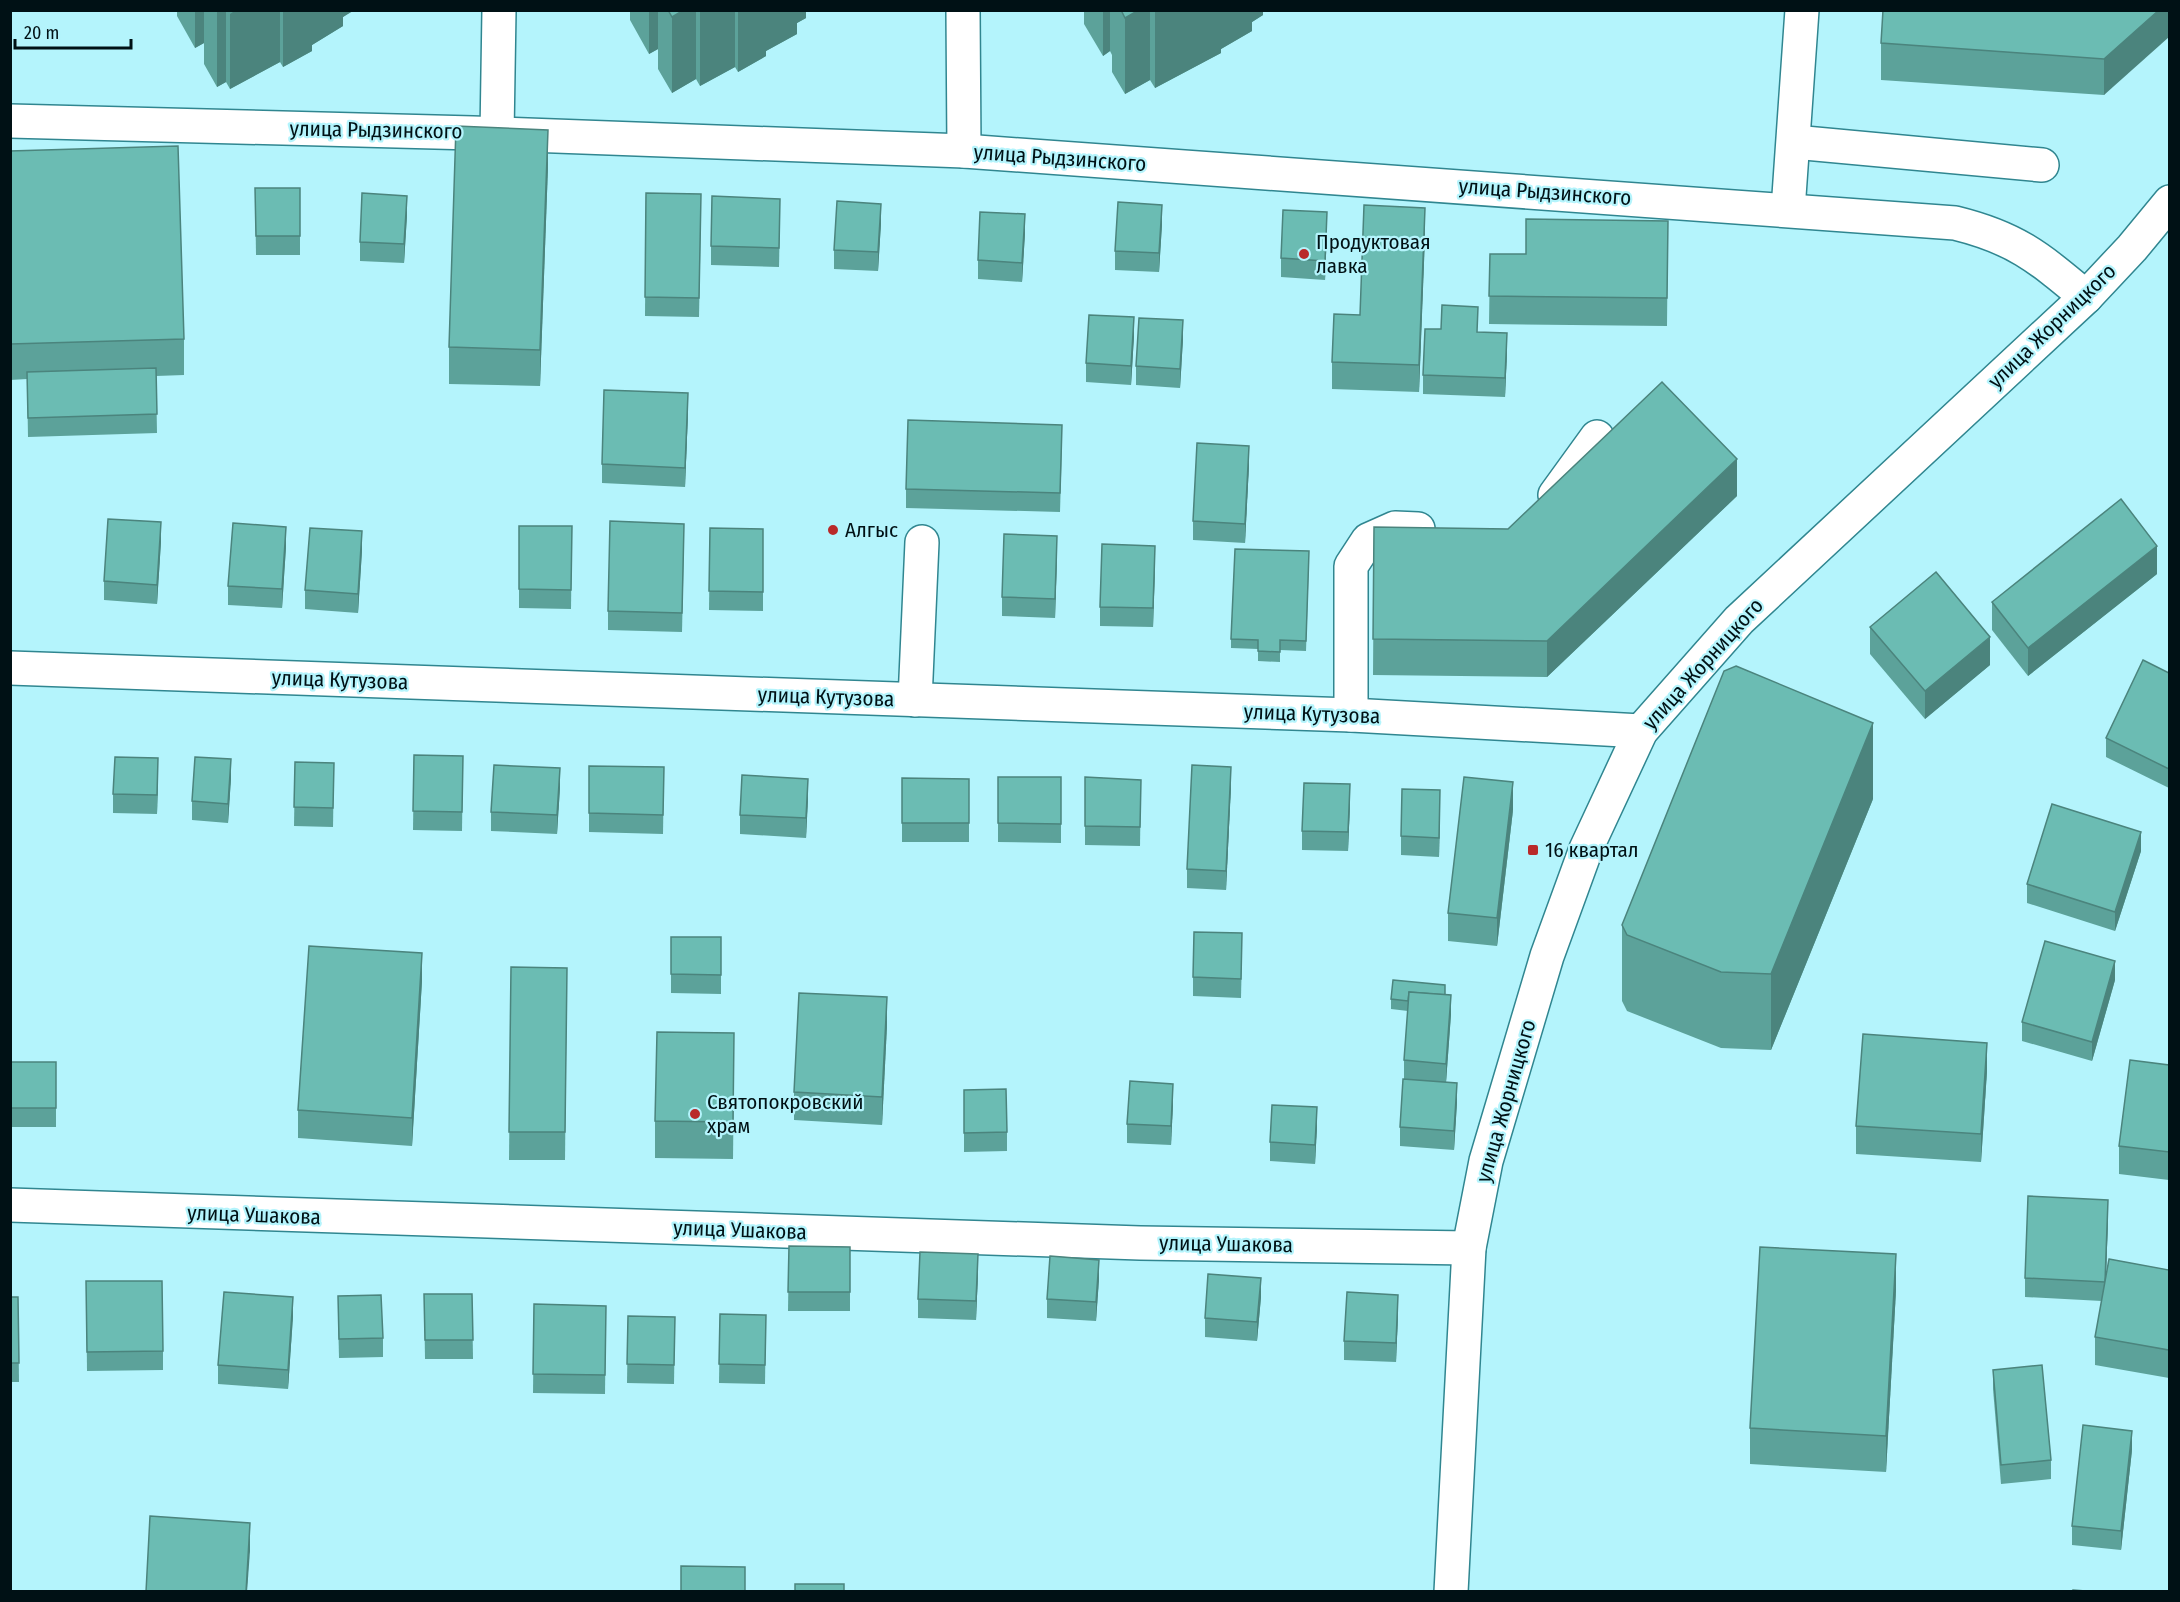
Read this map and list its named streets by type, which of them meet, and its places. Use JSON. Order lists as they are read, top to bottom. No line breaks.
{"streets":{"street":["улица Рыдзинского","улица Жорницкого","улица Кутузова","улица Ушакова"]},"crossings":[["улица Рыдзинского","улица Жорницкого"],["улица Жорницкого","улица Кутузова"],["улица Жорницкого","улица Ушакова"]],"places":{"other":["Продуктовая лавка","Алгыс","Святопокровский храм"],"transit":["16 квартал"]},"scale_bar":"20 m"}
